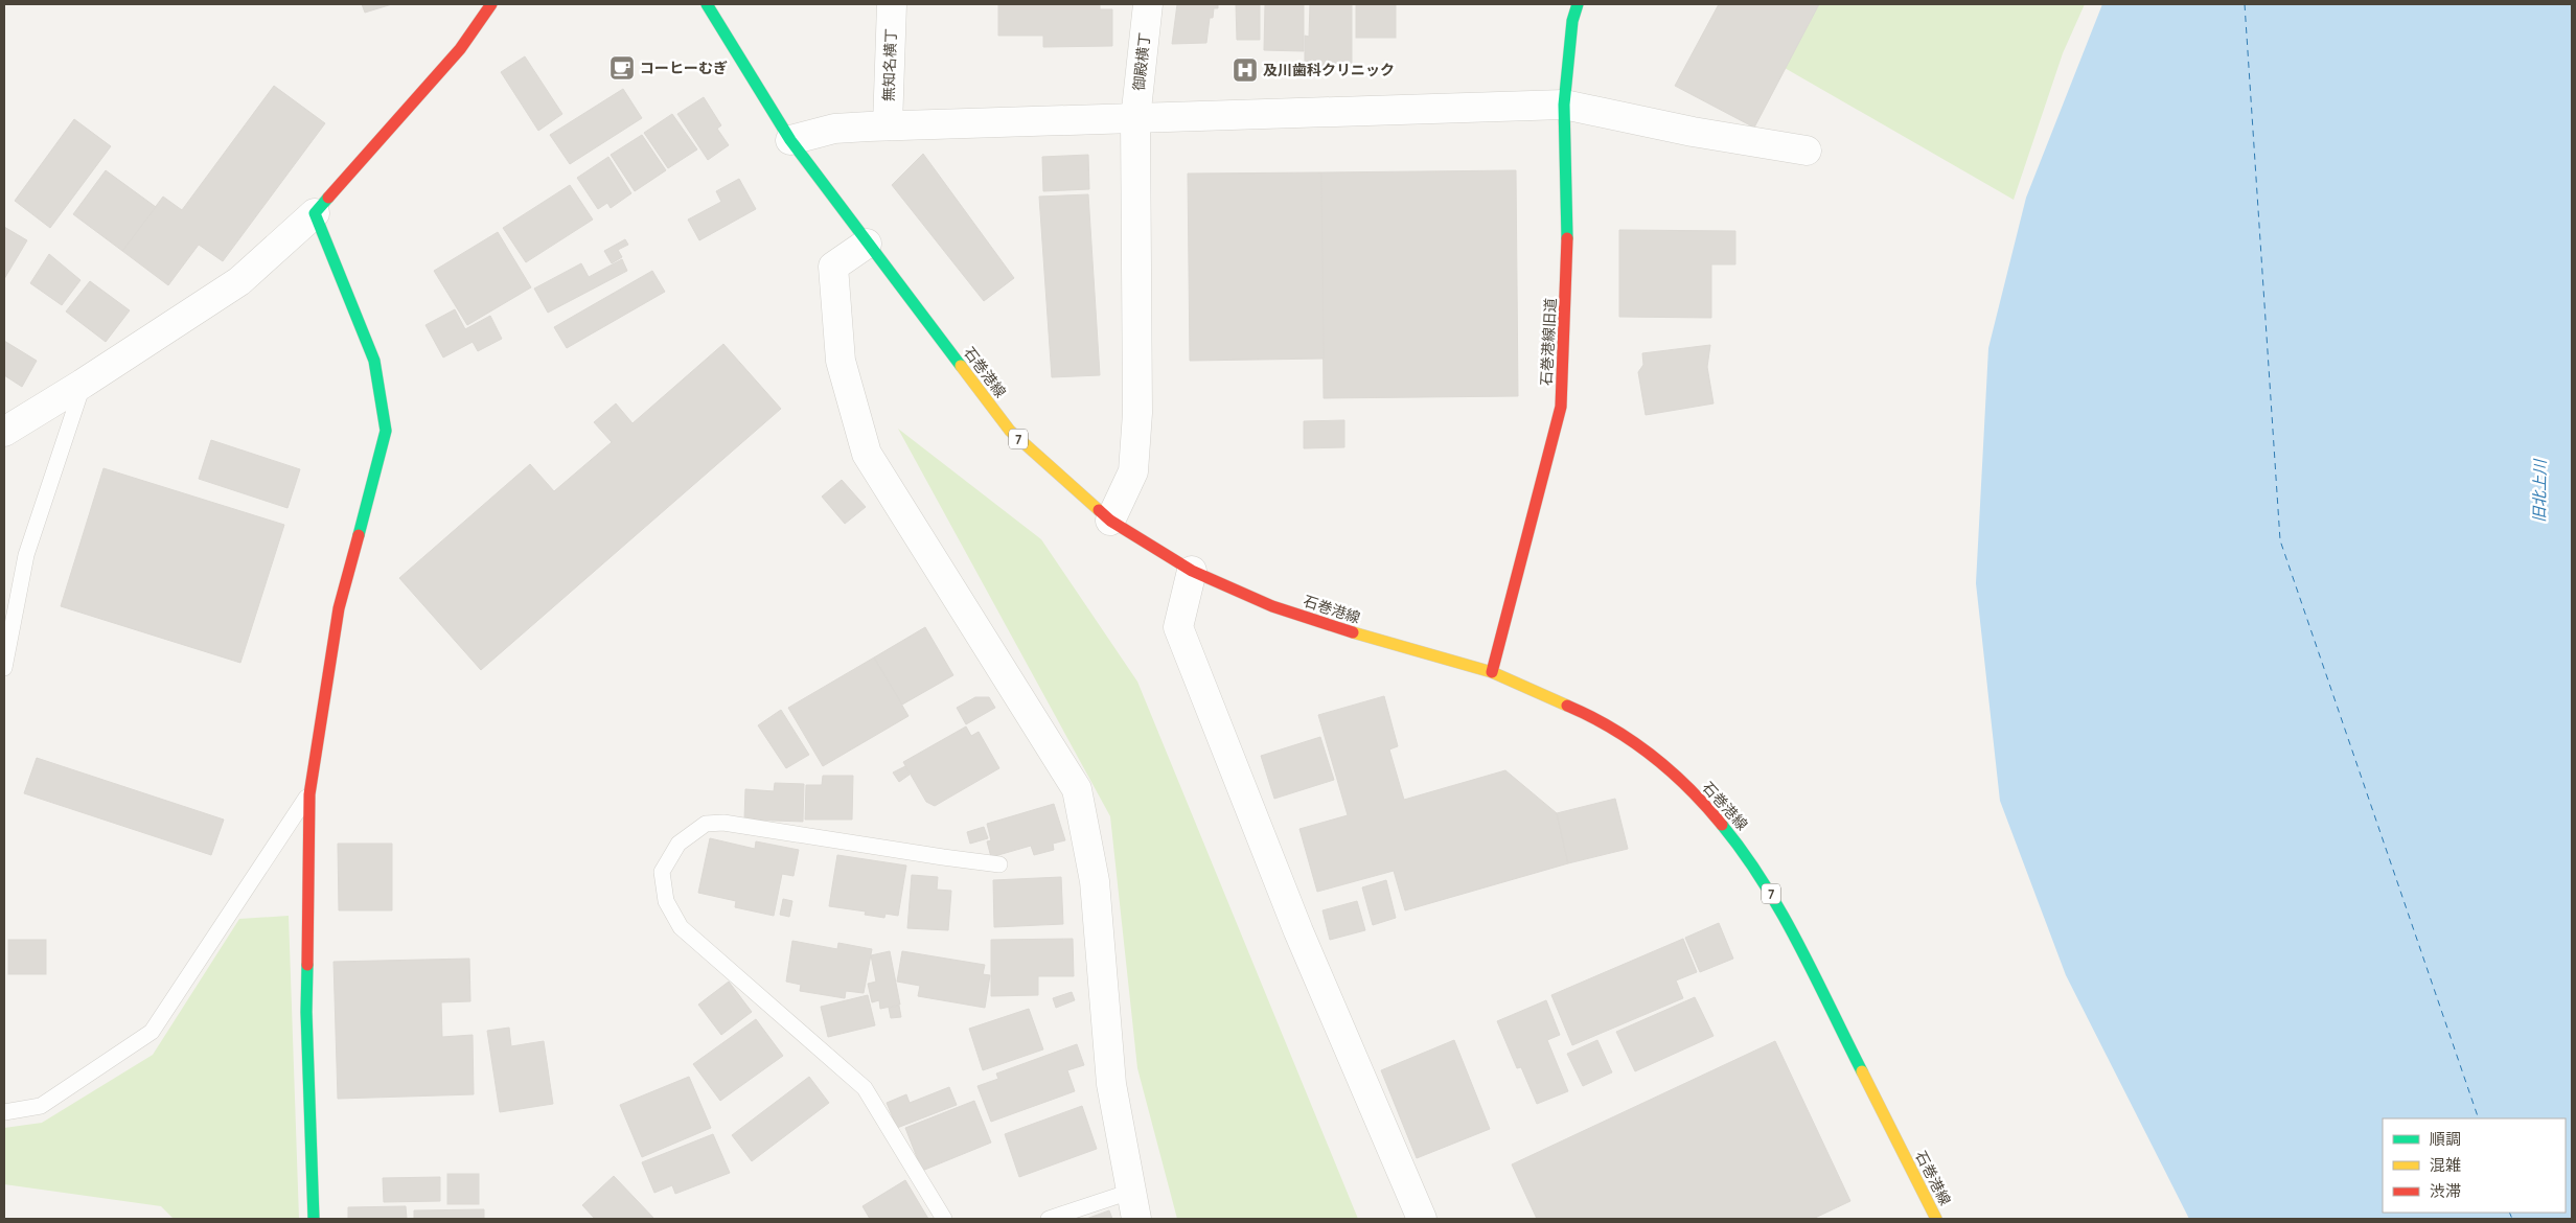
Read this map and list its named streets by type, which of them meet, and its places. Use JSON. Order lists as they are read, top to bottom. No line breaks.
{"streets":{"street":["御殿横丁","無知名横丁","石巻港線旧道","石巻港線","7"]},"crossings":[["御殿横丁","石巻港線"],["石巻港線旧道","石巻港線"]],"water":["旧北上川"],"places":{"cafe":["コーヒーむぎ"],"hospital":["及川歯科クリニック"]},"legend":["順調","混雑","渋滞"]}
